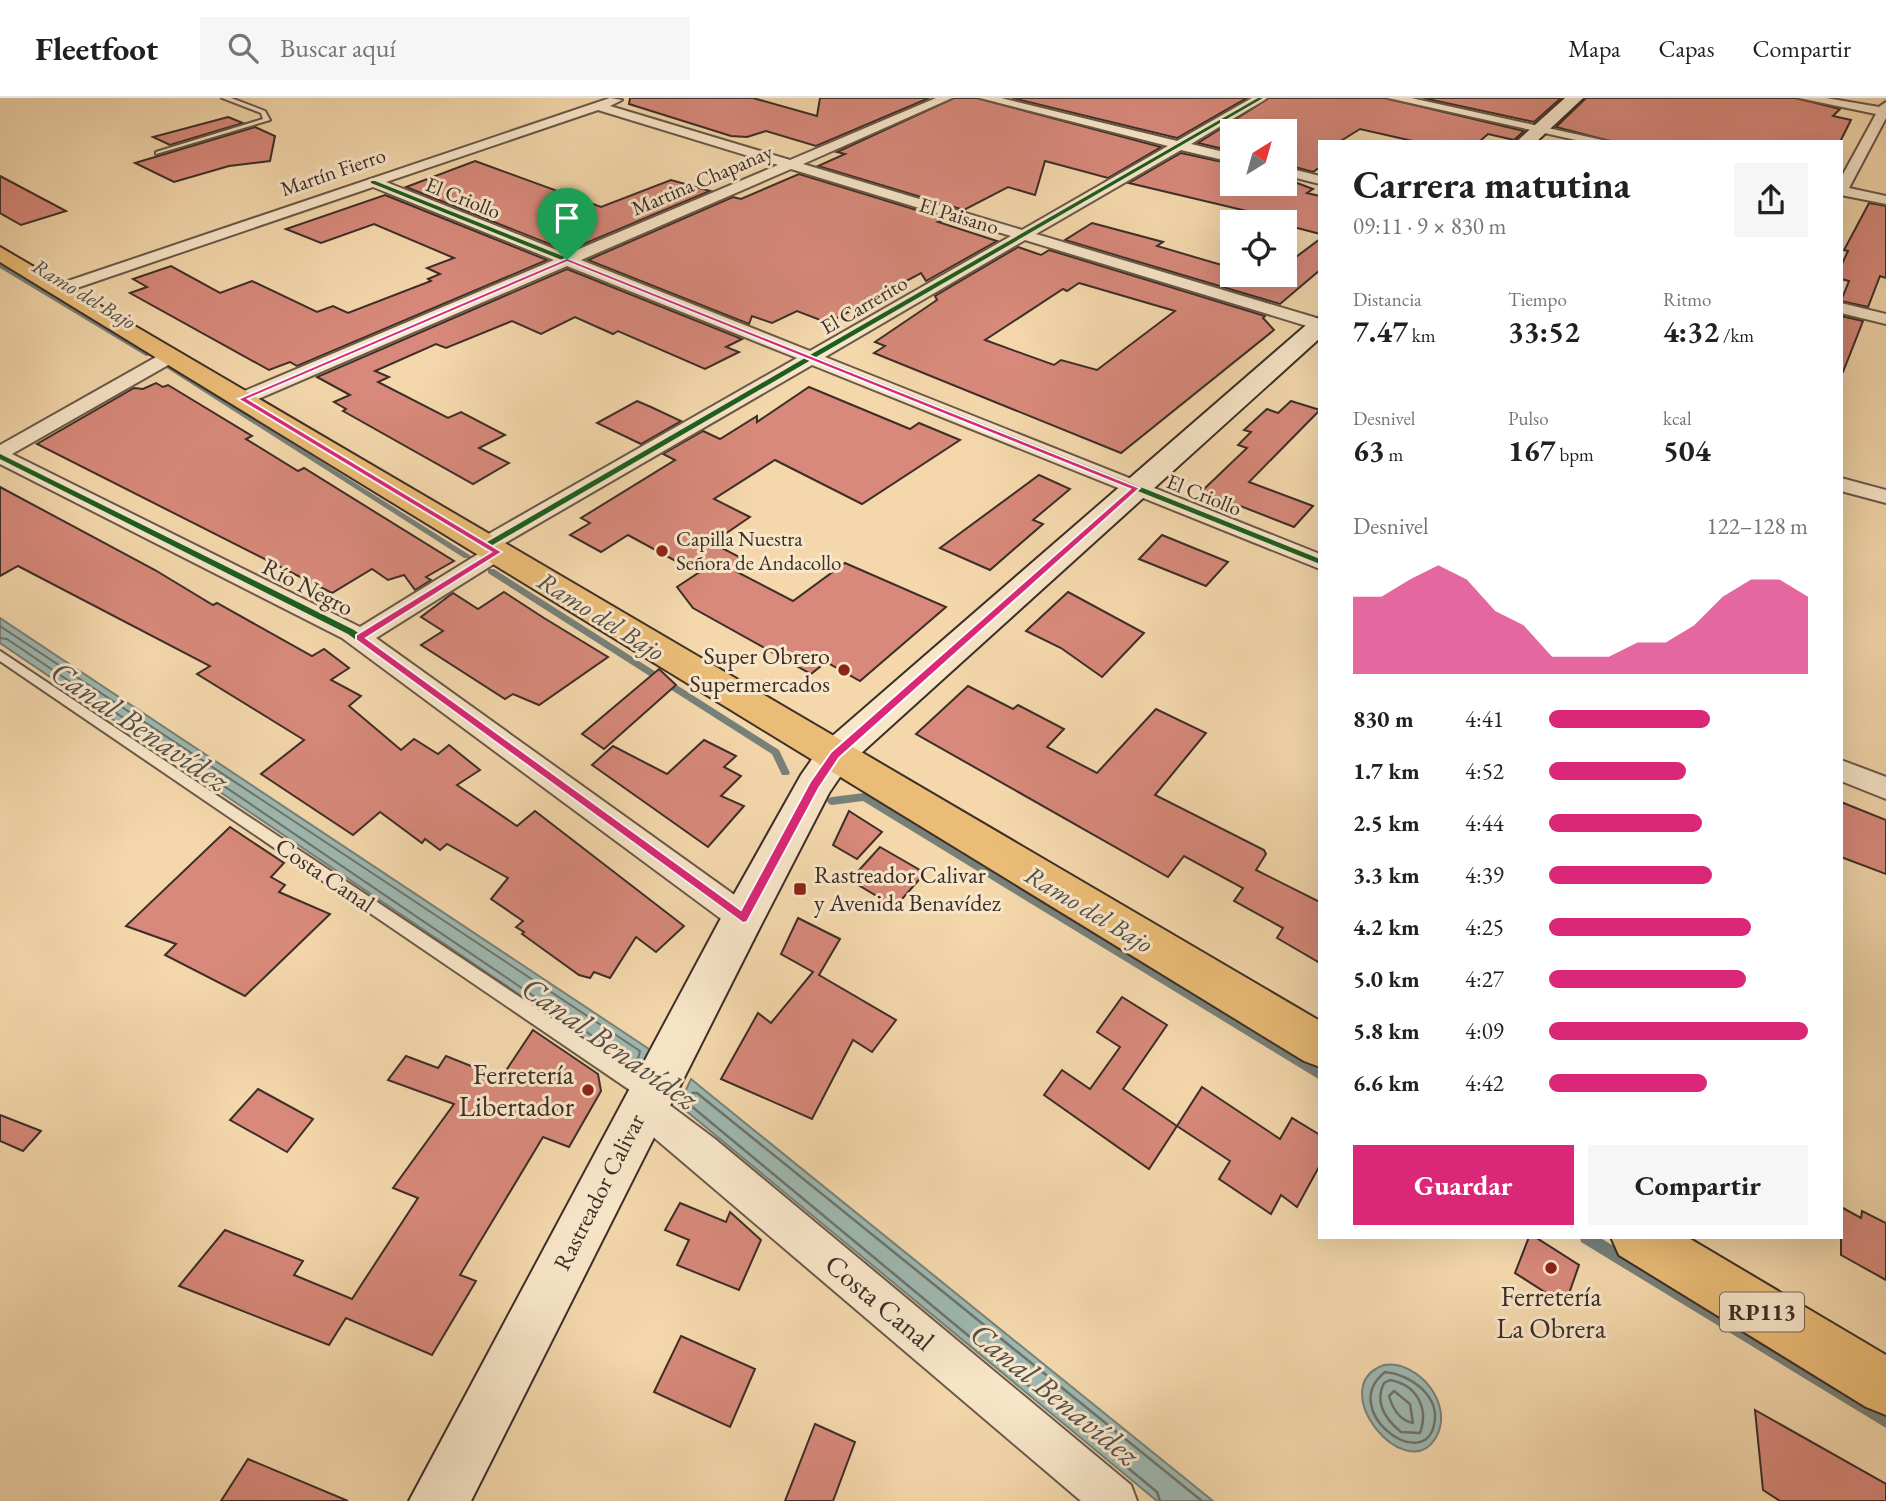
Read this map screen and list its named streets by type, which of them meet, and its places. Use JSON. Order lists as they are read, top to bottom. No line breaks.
{"streets":{"main road":["Rastreador Calivar","RP113"],"street":["Martín Fierro","Martina Chapanay","El Criollo","El Paisano","El Carrerito","Río Negro","Costa Canal"]},"crossings":[["Martín Fierro","El Criollo"],["Martín Fierro","El Paisano"],["Martina Chapanay","El Criollo"],["Martina Chapanay","El Paisano"],["El Criollo","El Carrerito"],["El Criollo","Rastreador Calivar"],["El Paisano","El Carrerito"],["El Carrerito","Río Negro"],["Río Negro","Rastreador Calivar"],["Costa Canal","Rastreador Calivar"]],"water":["Ramo del Bajo","Canal Benavídez"],"places":{"other":["Capilla Nuestra Señora de Andacollo","Super Obrero Supermercados","Ferretería Libertador","Ferretería La Obrera"],"transit":["Rastreador Calivar y Avenida Benavídez"]},"north":"top right","page":{"header":"Fleetfoot","search":"Buscar aquí","nav":["Mapa","Capas","Compartir"],"heading":["Carrera matutina","09:11 · 9 × 830 m"],"stats":[["Distancia","7.47 km"],["Tiempo","33:52"],["Ritmo","4:32 /km"],["Desnivel","63 m"],["Pulso","167 bpm"],["kcal","504"]],"chart":["Desnivel","122–128 m"],"list":[{"name":"830 m","note":"4:41"},{"name":"1.7 km","note":"4:52"},{"name":"2.5 km","note":"4:44"},{"name":"3.3 km","note":"4:39"},{"name":"4.2 km","note":"4:25"},{"name":"5.0 km","note":"4:27"},{"name":"5.8 km","note":"4:09"},{"name":"6.6 km","note":"4:42"}],"buttons":["Guardar","Compartir"]}}
